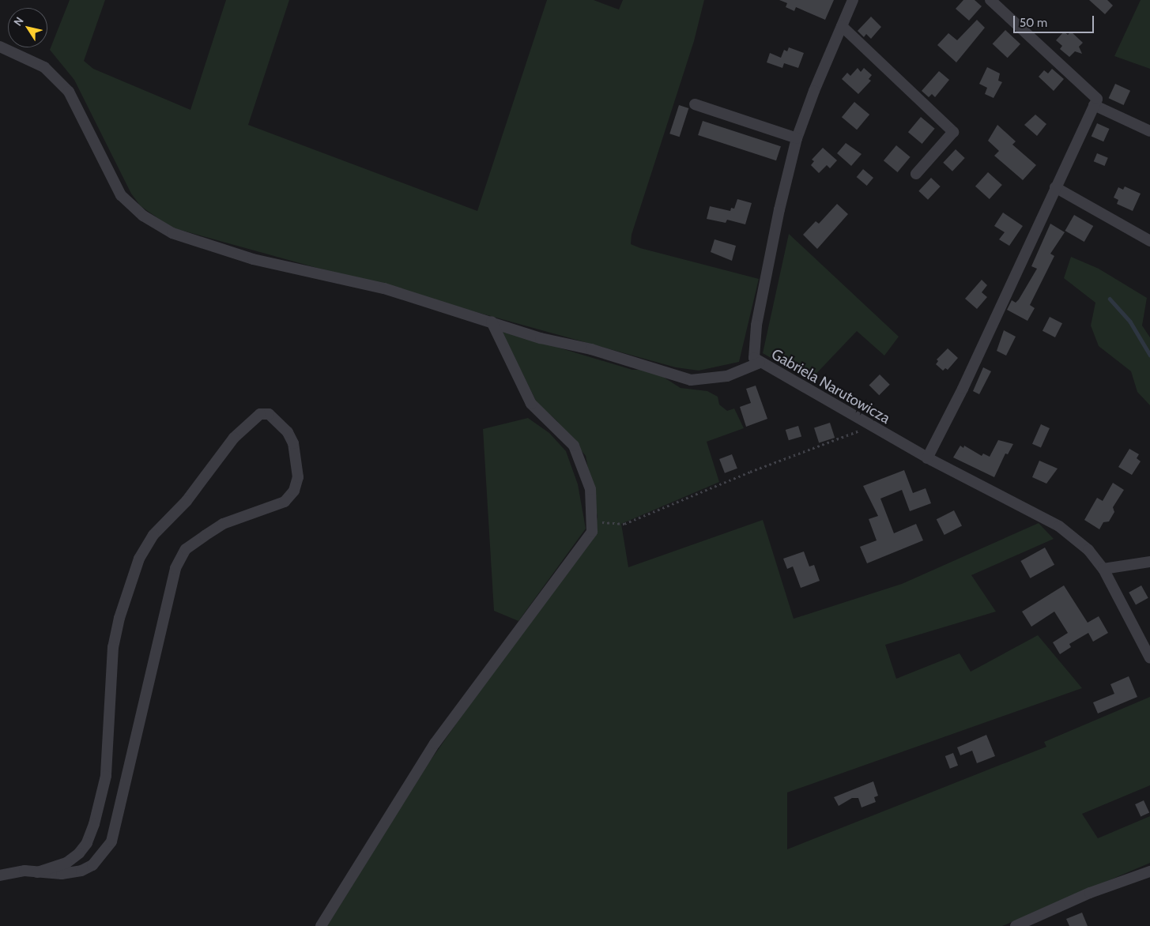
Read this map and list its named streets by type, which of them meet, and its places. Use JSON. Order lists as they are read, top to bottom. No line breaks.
{"streets":{"street":["Gabriela Narutowicza"]},"scale_bar":"50 m","north":"top left"}
